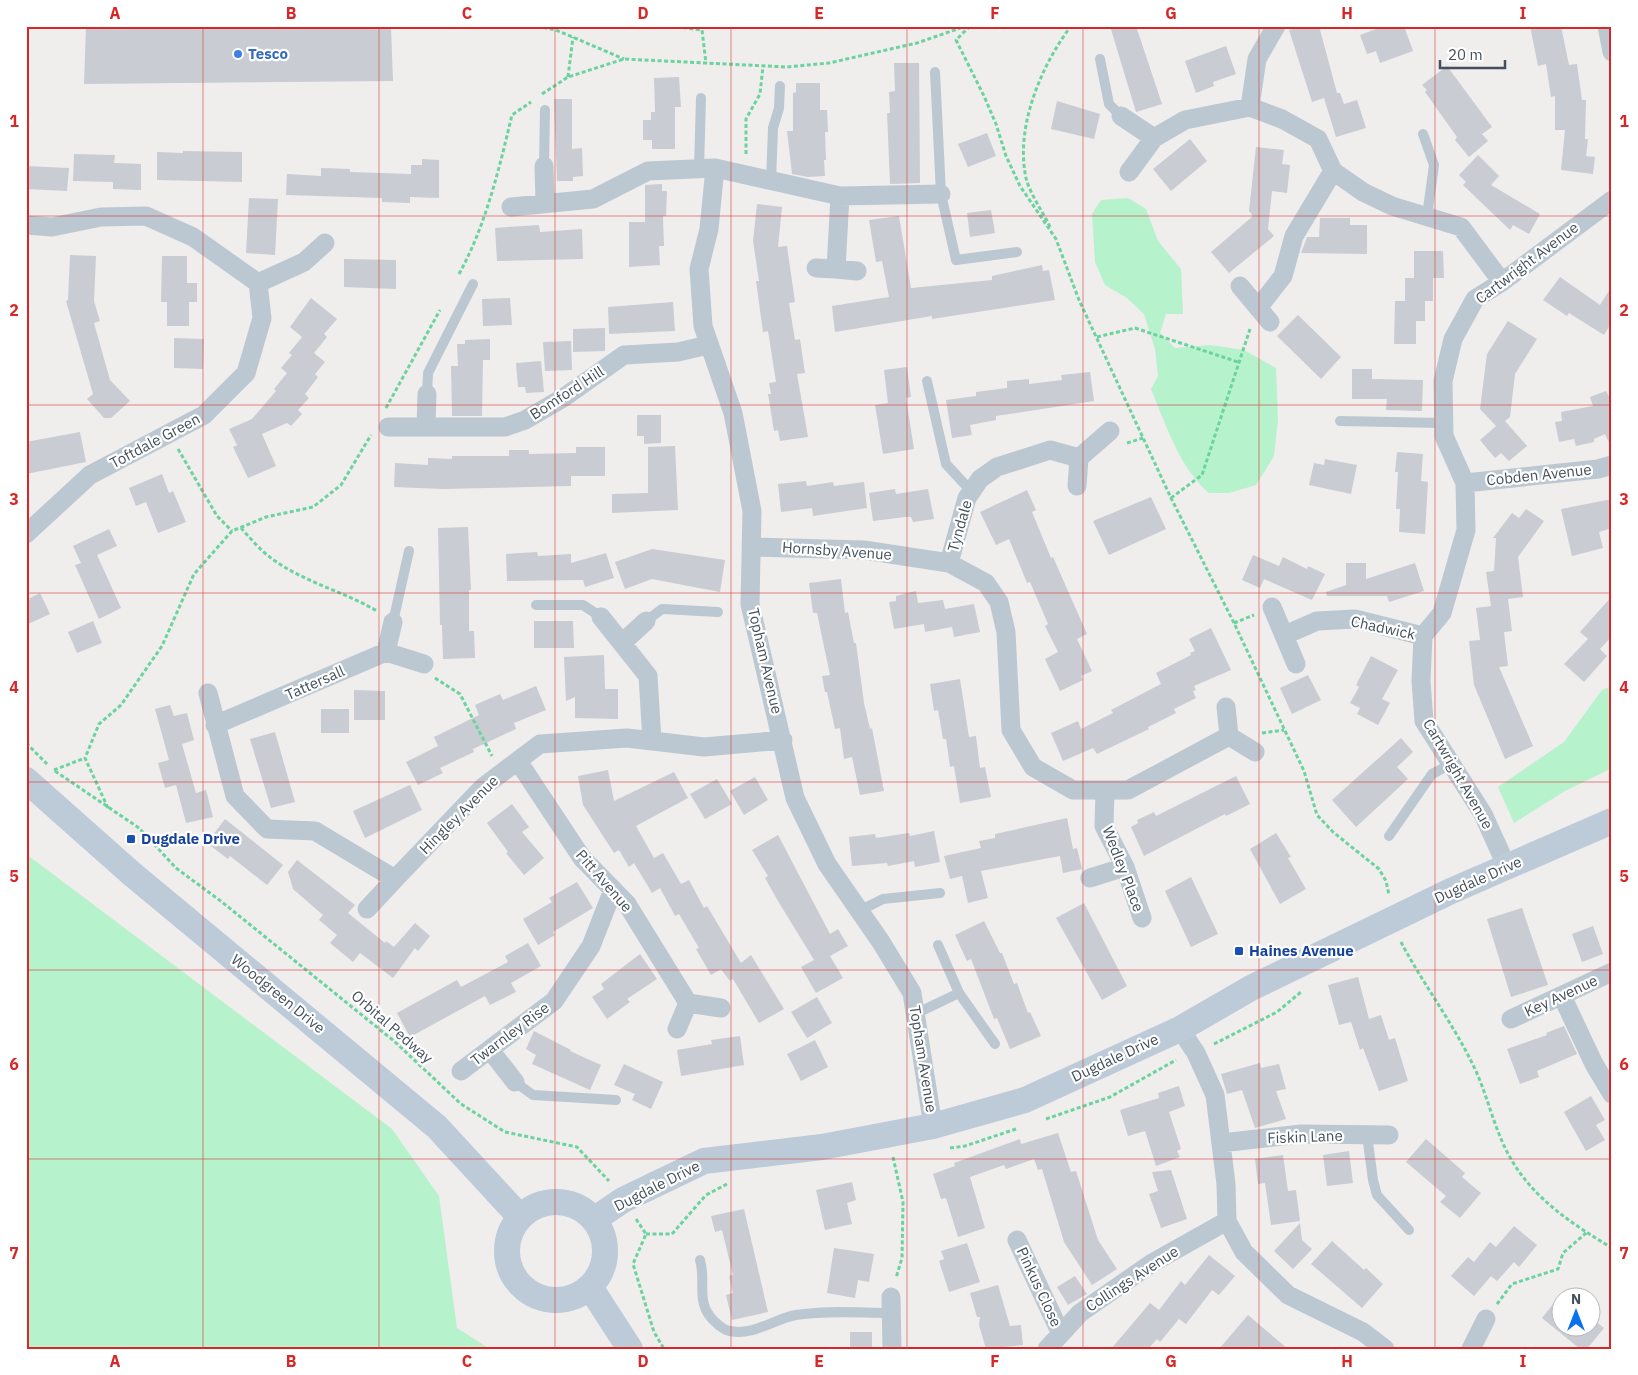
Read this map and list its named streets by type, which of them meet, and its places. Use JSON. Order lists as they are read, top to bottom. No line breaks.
{"streets":{"street":["Cartwright Avenue","Bomford Hill","Toftdale Green","Cobden Avenue","Tyndale","Hornsby Avenue","Chadwick","Topham Avenue","Tattersall","Hingley Avenue","Wedley Place","Dugdale Drive","Pitt Avenue","Woodgreen Drive","Key Avenue","Twarnley Rise","Fiskin Lane","Collings Avenue","Pinkus Close"],"path":["Orbital Pedway"]},"crossings":[["Cartwright Avenue","Cobden Avenue"],["Cartwright Avenue","Chadwick"],["Cartwright Avenue","Dugdale Drive"],["Bomford Hill","Topham Avenue"],["Tyndale","Hornsby Avenue"],["Hornsby Avenue","Topham Avenue"],["Hornsby Avenue","Wedley Place"],["Topham Avenue","Hingley Avenue"],["Topham Avenue","Dugdale Drive"],["Hingley Avenue","Pitt Avenue"],["Dugdale Drive","Woodgreen Drive"],["Dugdale Drive","Orbital Pedway"],["Pitt Avenue","Twarnley Rise"],["Collings Avenue","Pinkus Close"]],"places":{"other":["Tesco"],"transit":["Dugdale Drive","Haines Avenue"]},"scale_bar":"20 m","north":"top","grid":{"columns":["A","B","C","D","E","F","G","H","I"],"rows":["1","2","3","4","5","6","7"]}}
